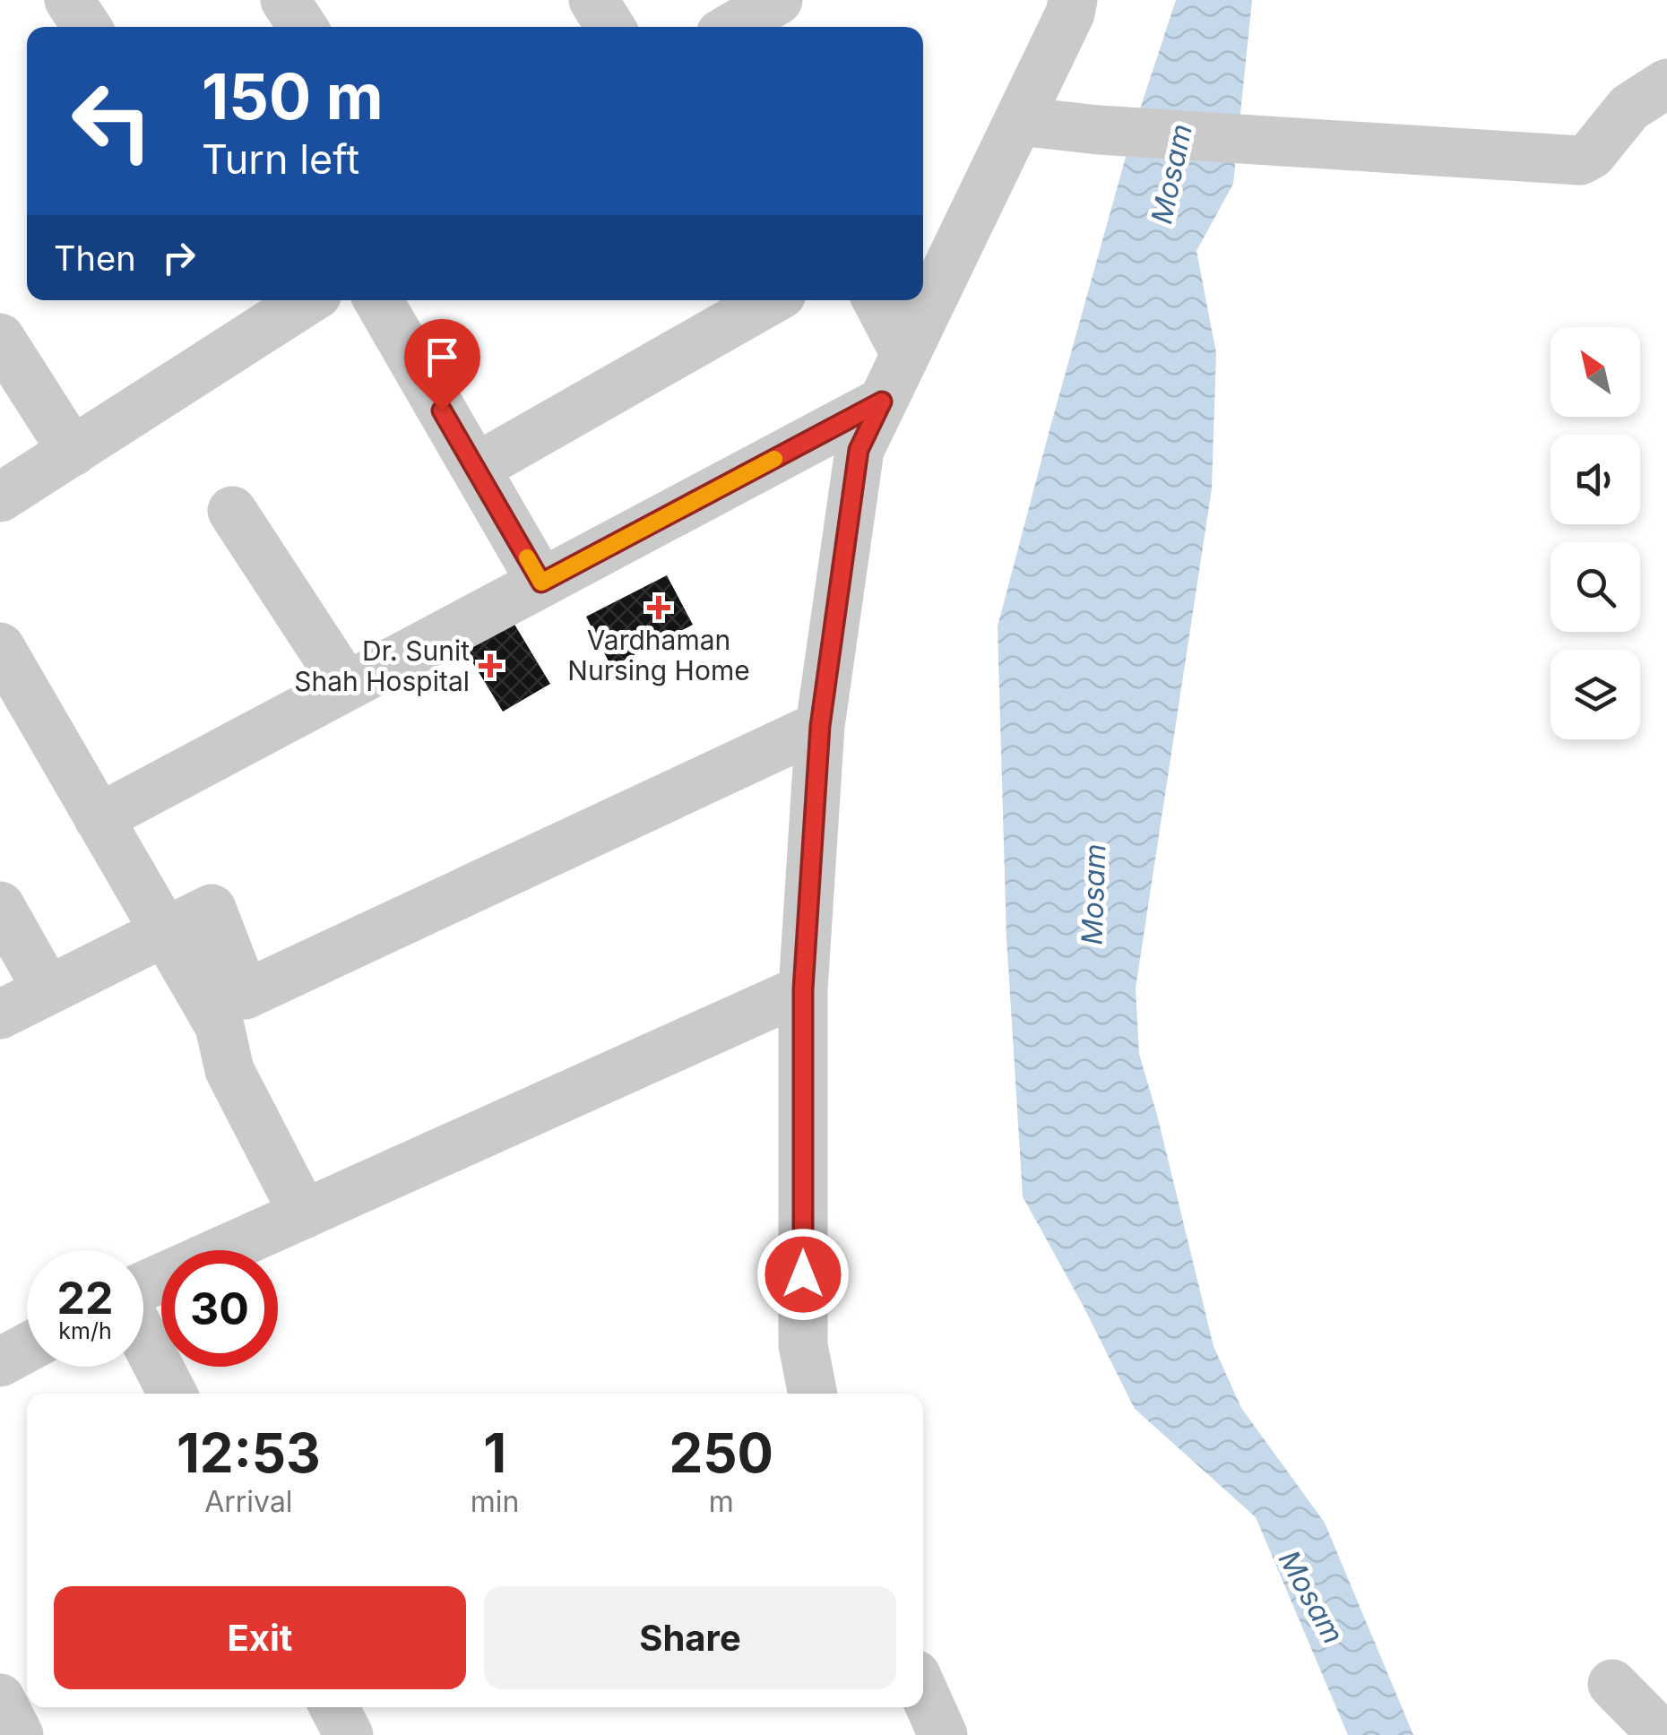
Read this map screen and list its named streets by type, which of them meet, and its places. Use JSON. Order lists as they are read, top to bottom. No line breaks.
{"water":["Mosam"],"places":{"health":["Vardhaman Nursing Home","Dr. Sunit Shah Hospital"]},"north":"top left","page":{"turn":["150 m","Turn left"],"then":"Then","speed":"22 km/h","limit":"30","eta":["12:53","Arrival","1","min","250","m"],"buttons":["Exit","Share"]}}
